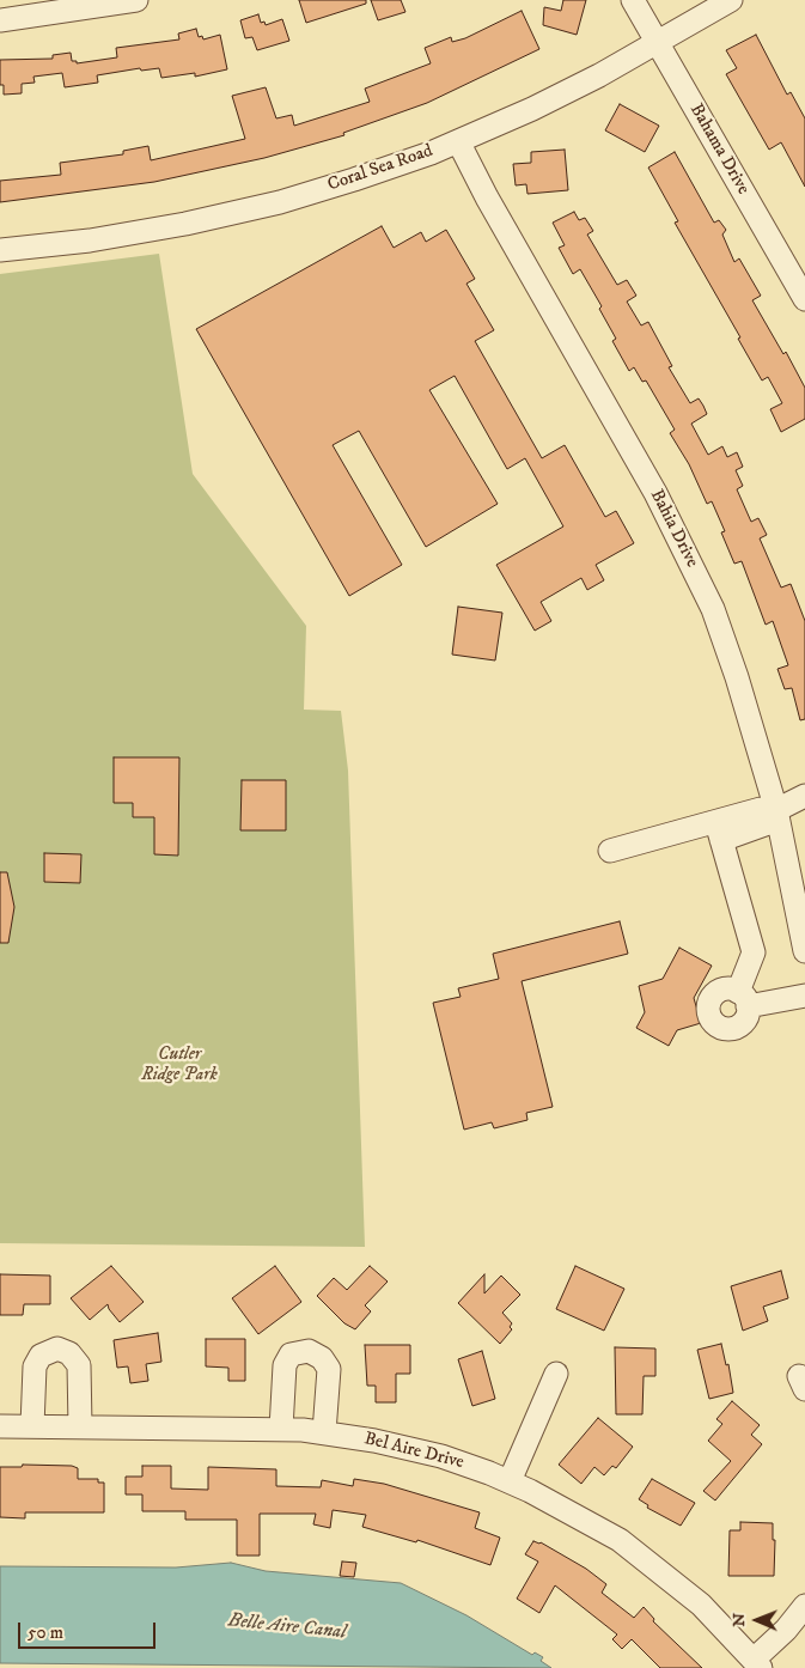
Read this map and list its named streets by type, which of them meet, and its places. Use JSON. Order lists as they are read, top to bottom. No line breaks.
{"streets":{"street":["Bahama Drive","Coral Sea Road","Bahia Drive","Bel Aire Drive"]},"crossings":[["Bahama Drive","Coral Sea Road"],["Coral Sea Road","Bahia Drive"]],"water":["Belle Aire Canal"],"parks":["Cutler Ridge Park"],"scale_bar":"50 m","north":"left"}
